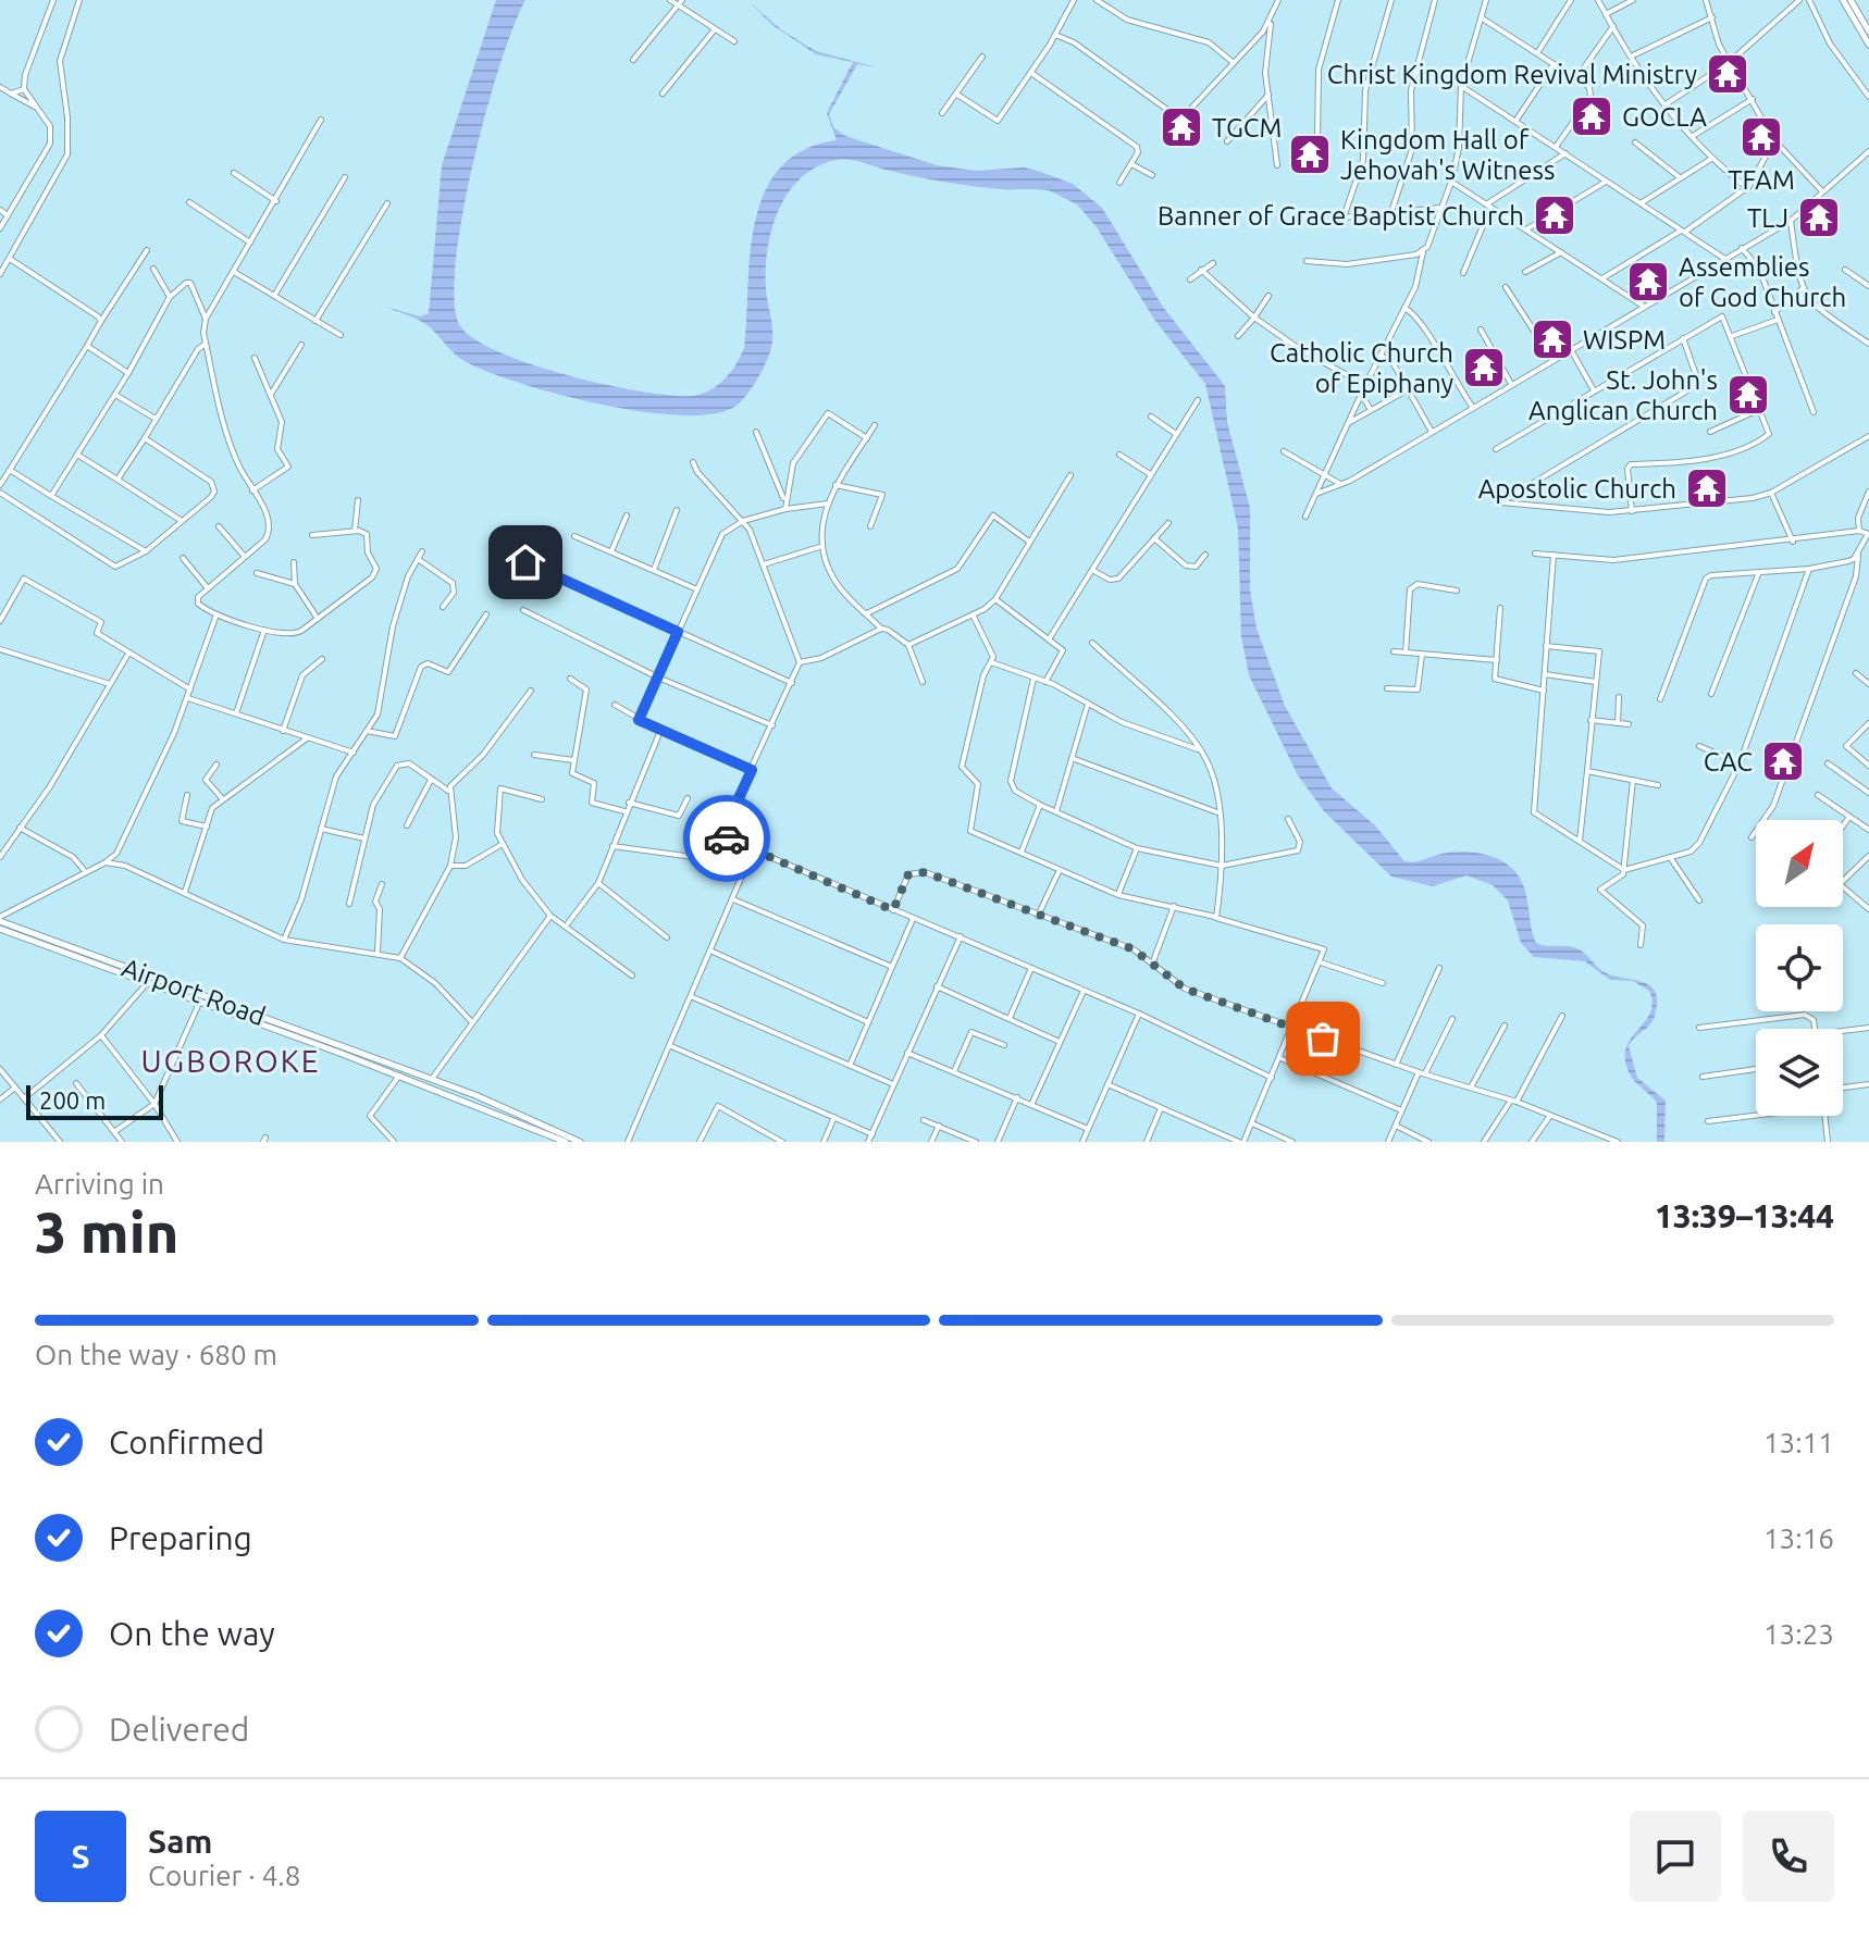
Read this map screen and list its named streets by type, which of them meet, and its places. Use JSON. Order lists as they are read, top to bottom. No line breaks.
{"streets":{"main road":["Airport Road"]},"districts":["UGBOROKE"],"places":{"temple":["Christ Kingdom Revival Ministry","GOCLA","TGCM","TFAM","Kingdom Hall of Jehovah's Witness","Banner of Grace Baptist Church","TLJ","Assemblies of God Church","WISPM","Catholic Church of Epiphany","St. John's Anglican Church","Apostolic Church","CAC"]},"scale_bar":"200 m","north":"top right","page":{"scale":"200 m","heading":["3 min","Arriving in","13:39–13:44"],"panel":["Sam","Courier · 4.8"],"bar":"On the way · 680 m","list":[["Confirmed","13:11"],["Preparing","13:16"],["On the way","13:23"],"Delivered"],"round":"S"}}
